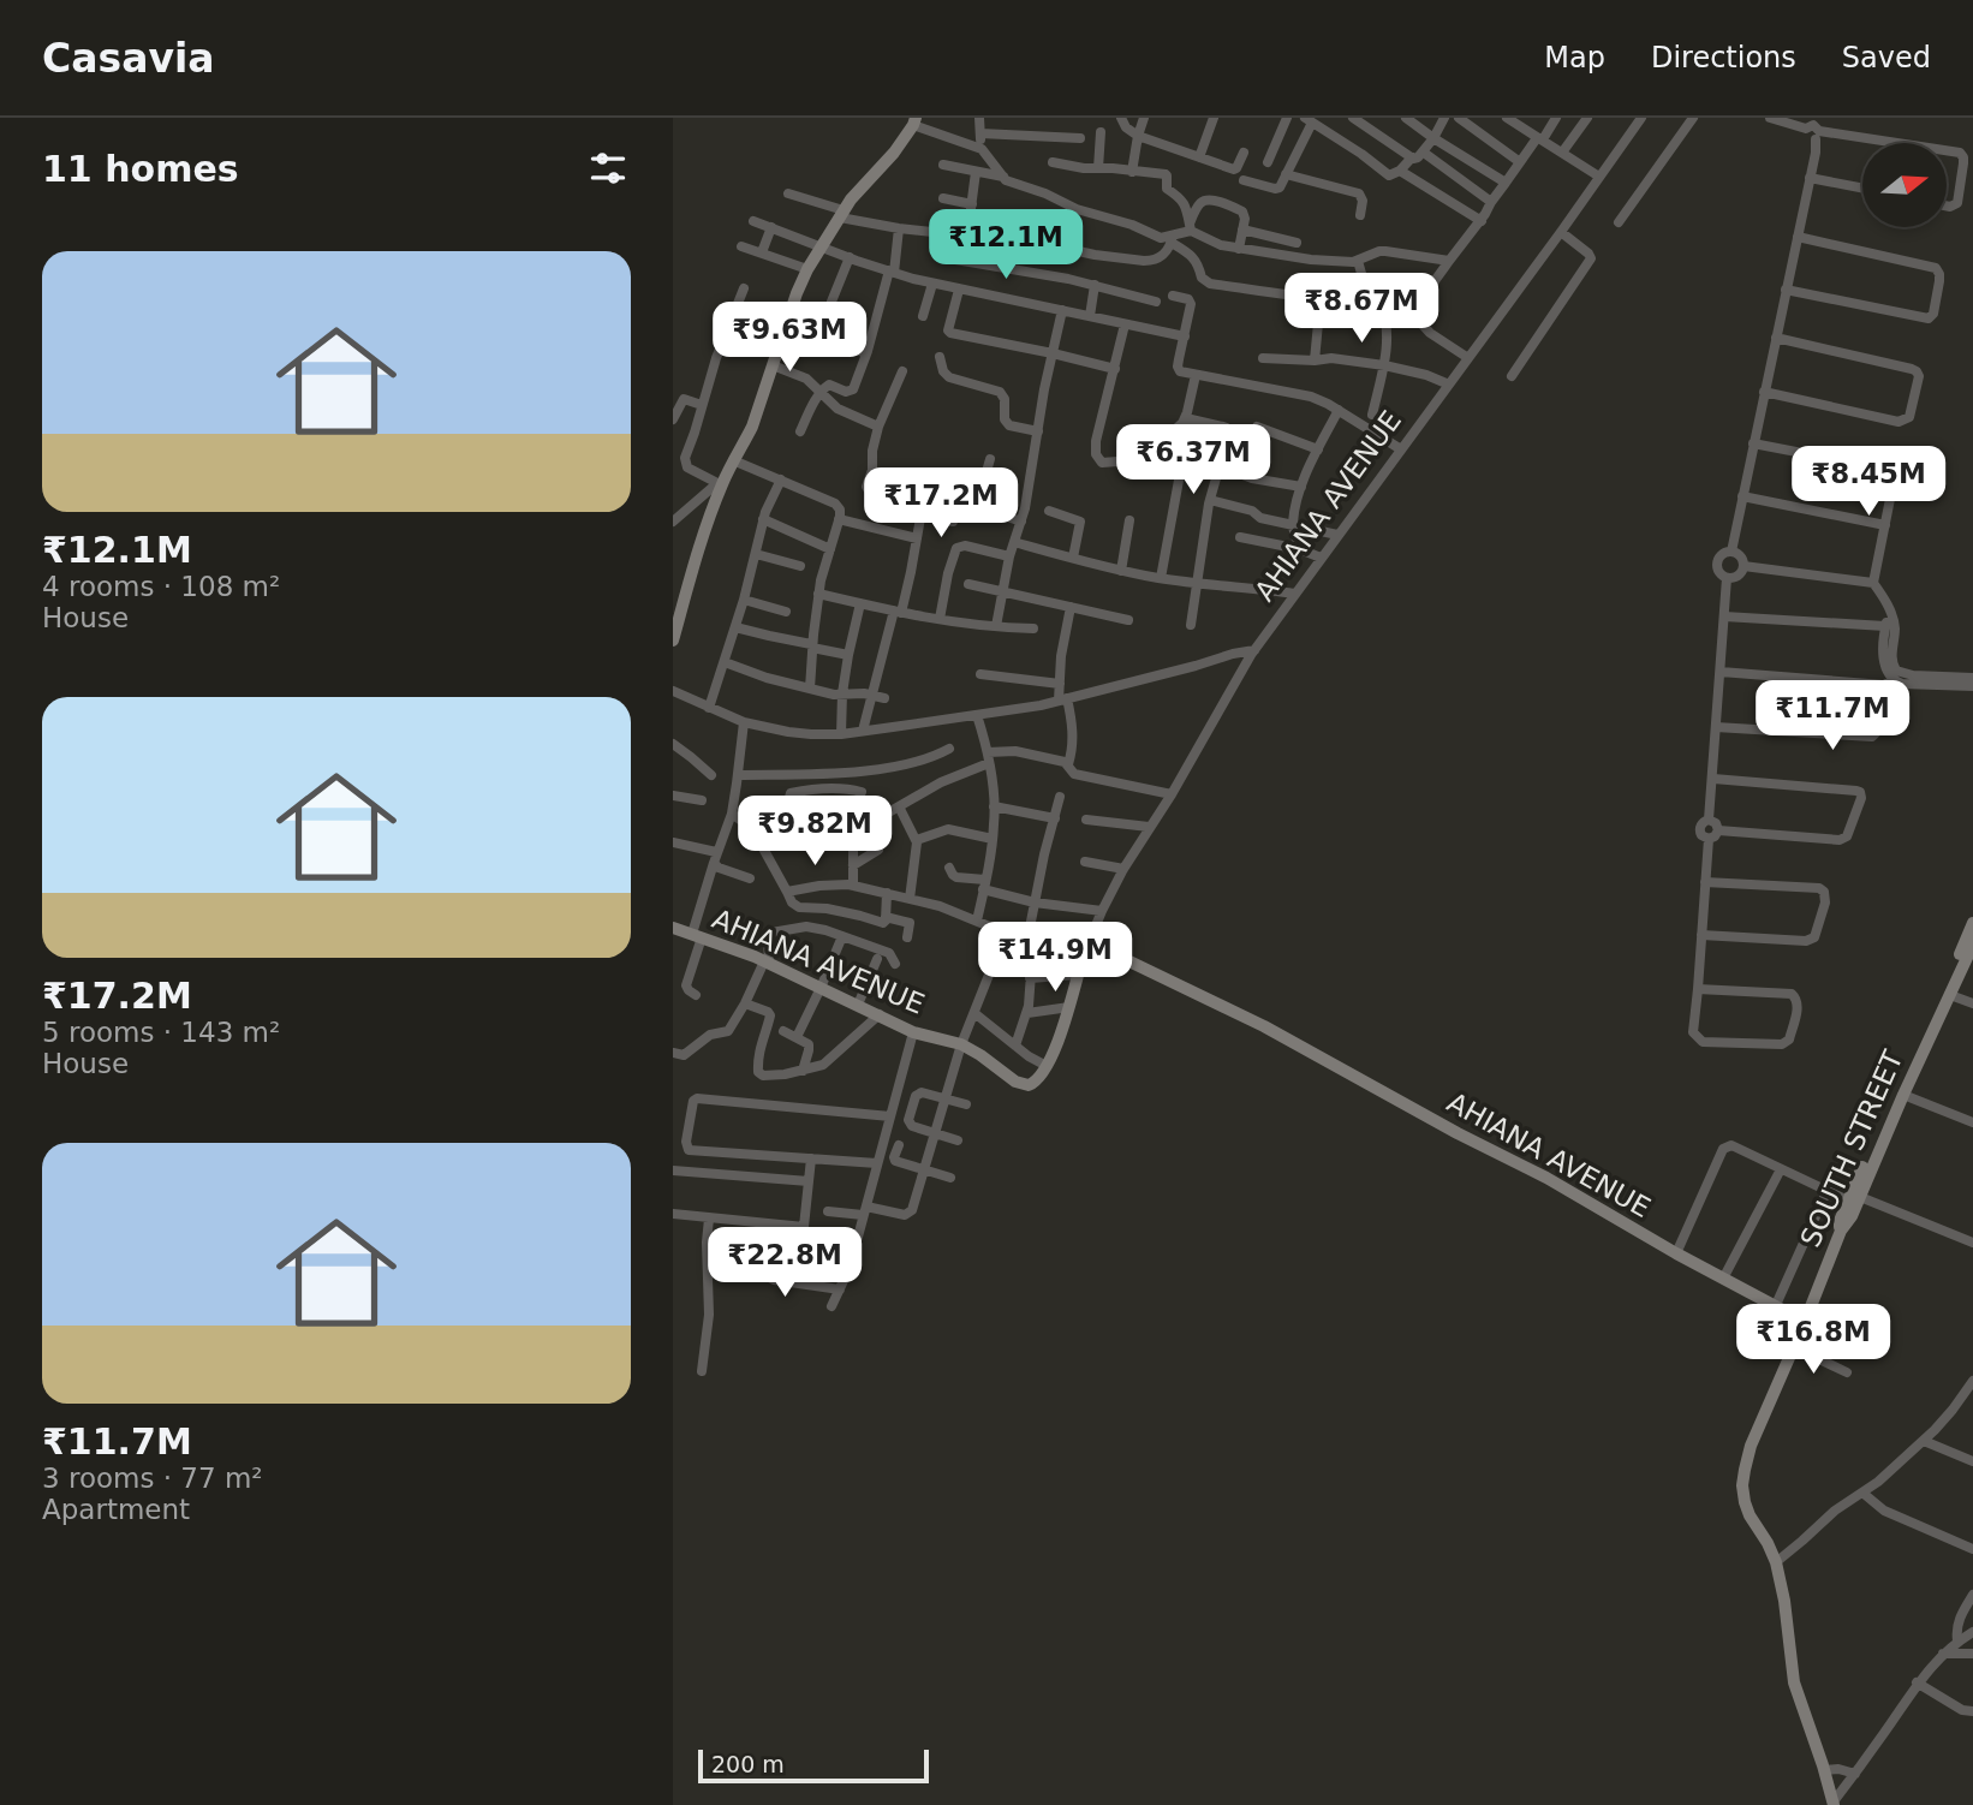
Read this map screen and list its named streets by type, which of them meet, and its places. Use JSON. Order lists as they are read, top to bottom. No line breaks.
{"streets":{"street":["AHIANA AVENUE","SOUTH STREET"]},"crossings":[["AHIANA AVENUE","SOUTH STREET"]],"scale_bar":"200 m","north":"right","page":{"header":"Casavia","nav":["Map","Directions","Saved"],"heading":"11 homes","price":["₹12.1M","₹8.67M","₹9.63M","₹6.37M","₹8.45M","₹17.2M","₹11.7M","₹9.82M","₹14.9M","₹22.8M","₹16.8M"],"list":[{"name":"₹12.1M","note":"4 rooms · 108 m² · House"},{"name":"₹17.2M","note":"5 rooms · 143 m² · House"},{"name":"₹11.7M","note":"3 rooms · 77 m² · Apartment"}],"scale":"200 m"}}
